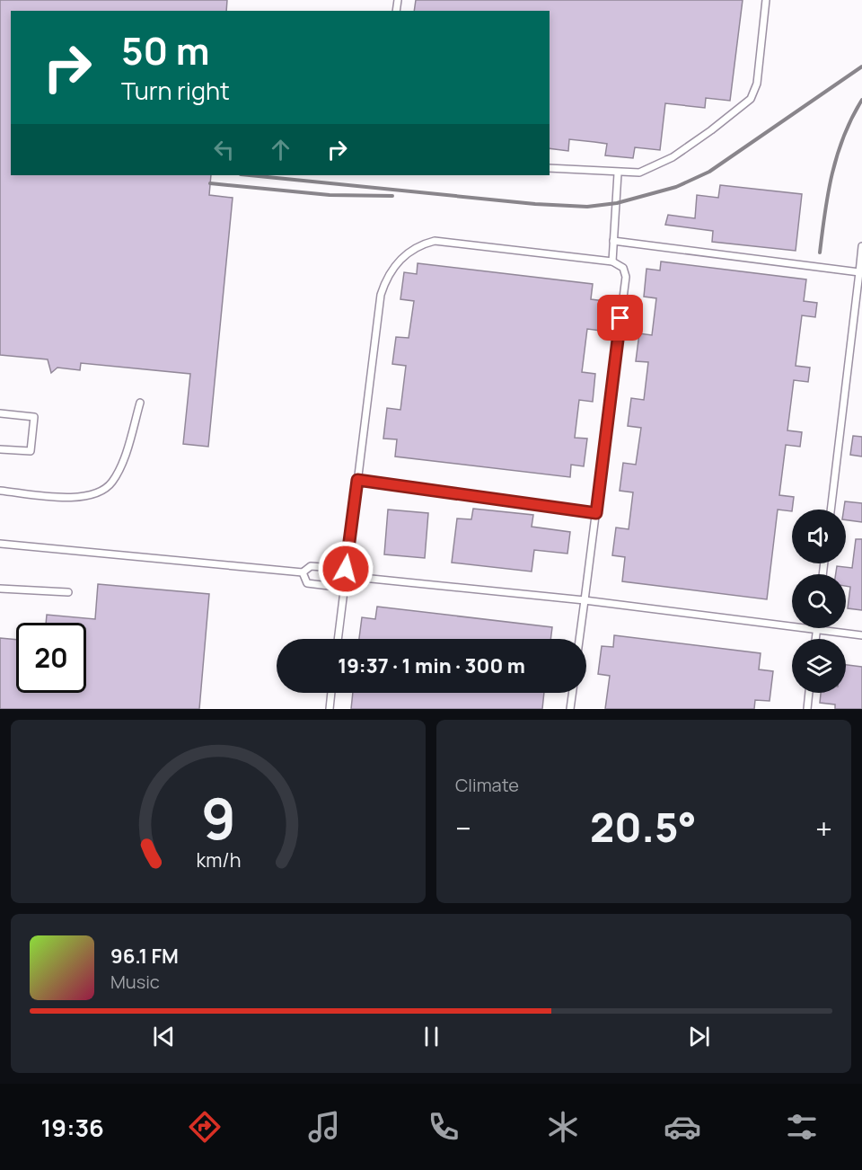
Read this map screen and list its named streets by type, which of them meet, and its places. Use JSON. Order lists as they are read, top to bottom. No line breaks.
{"page":{"turn":["50 m","Turn right"],"limit":"20","trip":"19:37 · 1 min · 300 m","tile":"Climate","heat":["−","20.5°","+"],"song":["96.1 FM","Music"],"tabs":"19:36","gauge":["9","km/h"]}}
